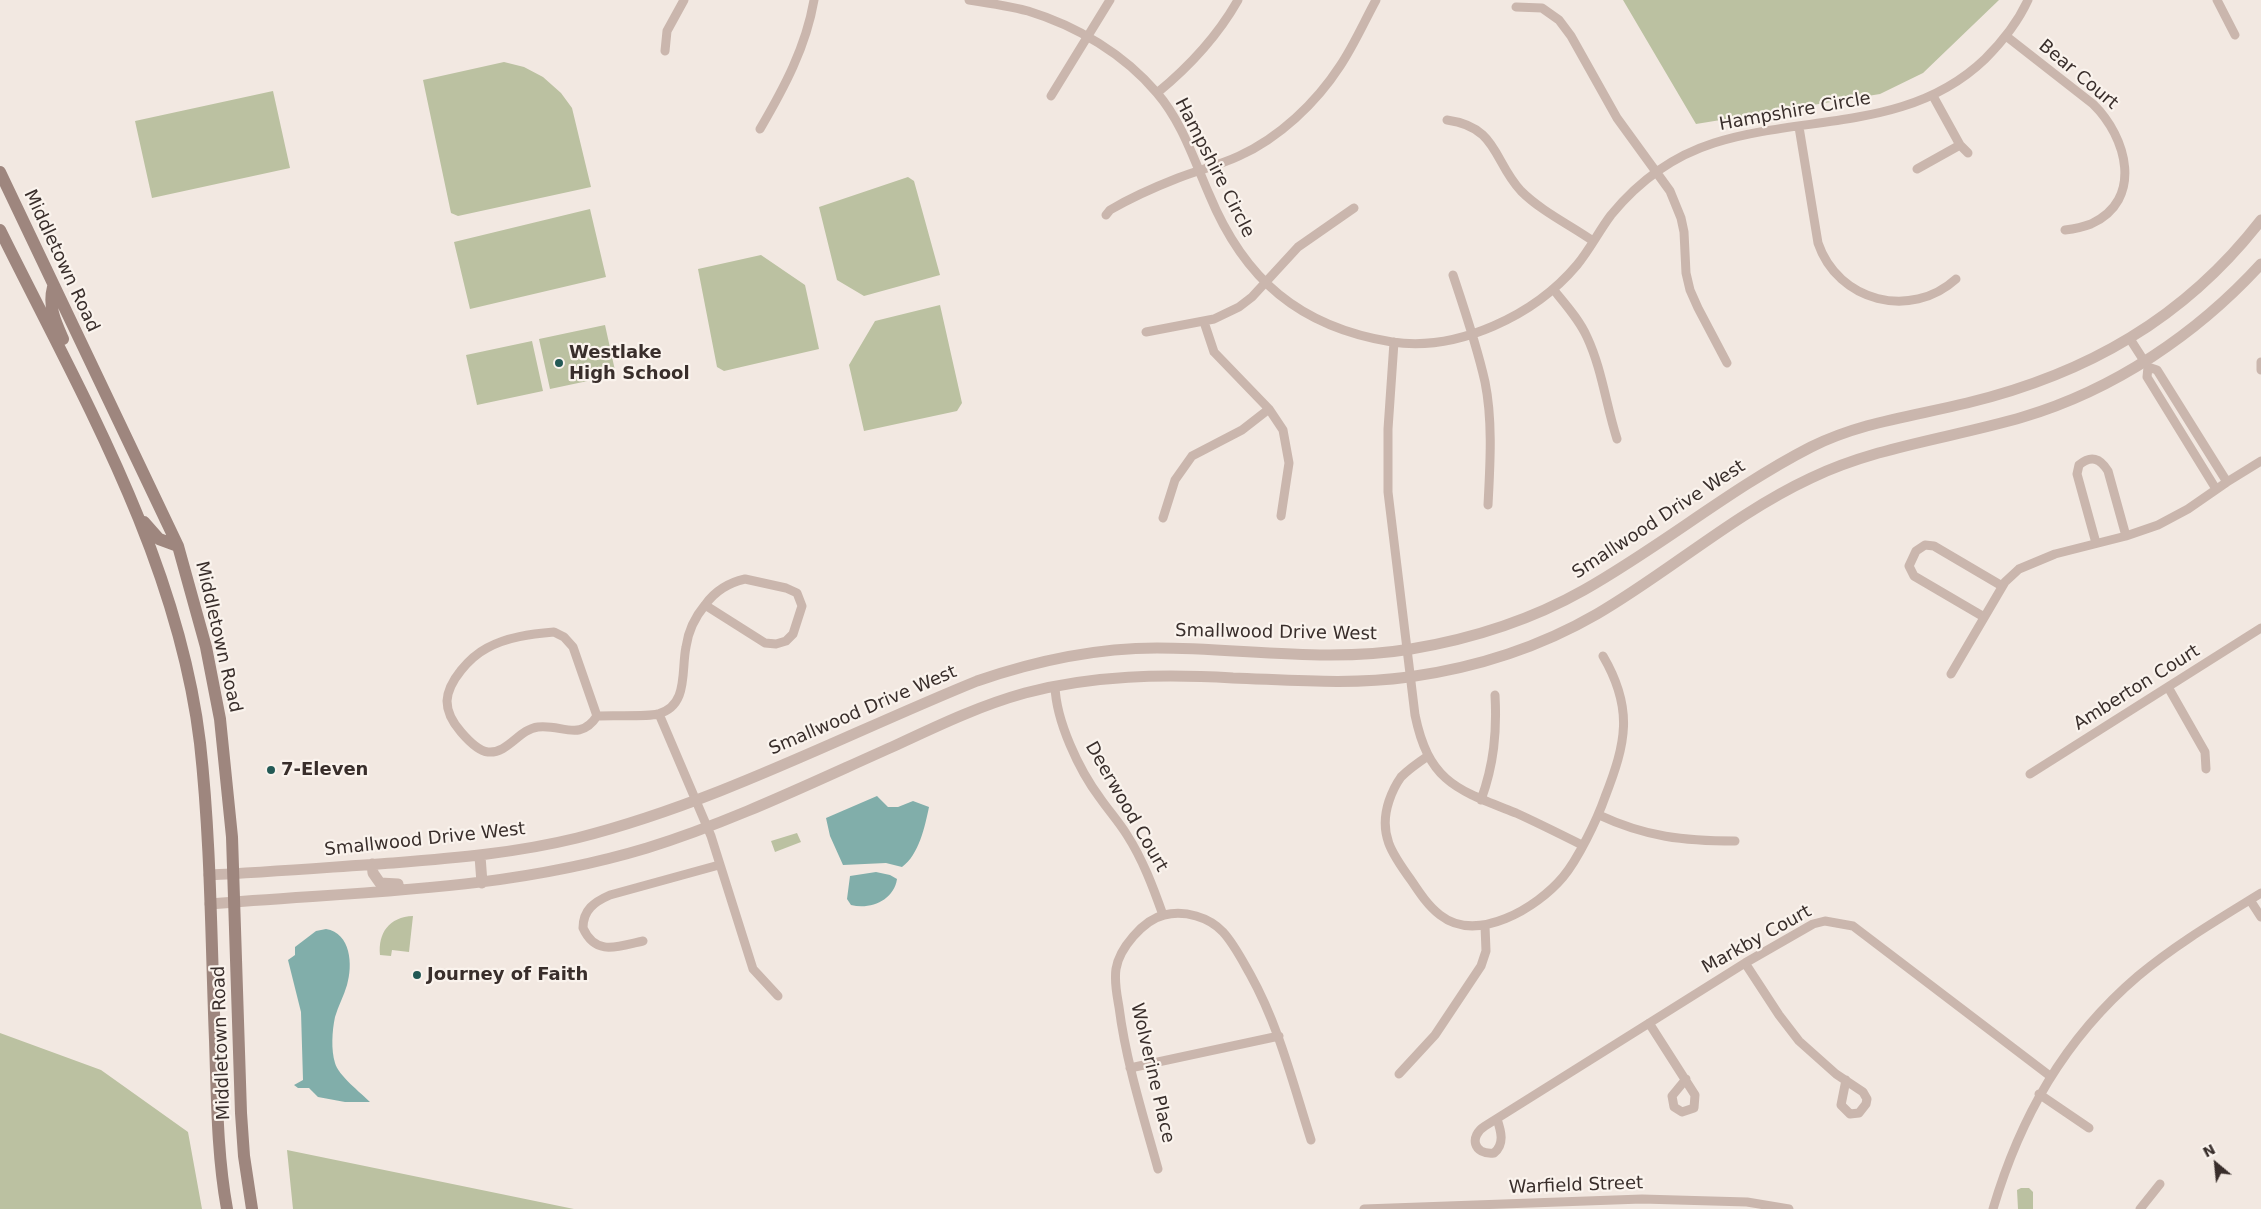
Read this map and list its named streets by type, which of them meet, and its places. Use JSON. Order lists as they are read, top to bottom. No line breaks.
{"streets":{"main road":["Middletown Road"],"street":["Bear Court","Hampshire Circle","Smallwood Drive West","Amberton Court","Deerwood Court","Markby Court","Wolverine Place","Warfield Street"]},"crossings":[["Bear Court","Hampshire Circle"],["Middletown Road","Smallwood Drive West"],["Deerwood Court","Wolverine Place"]],"places":["Westlake High School","7-Eleven","Journey of Faith"],"north":"top left"}
